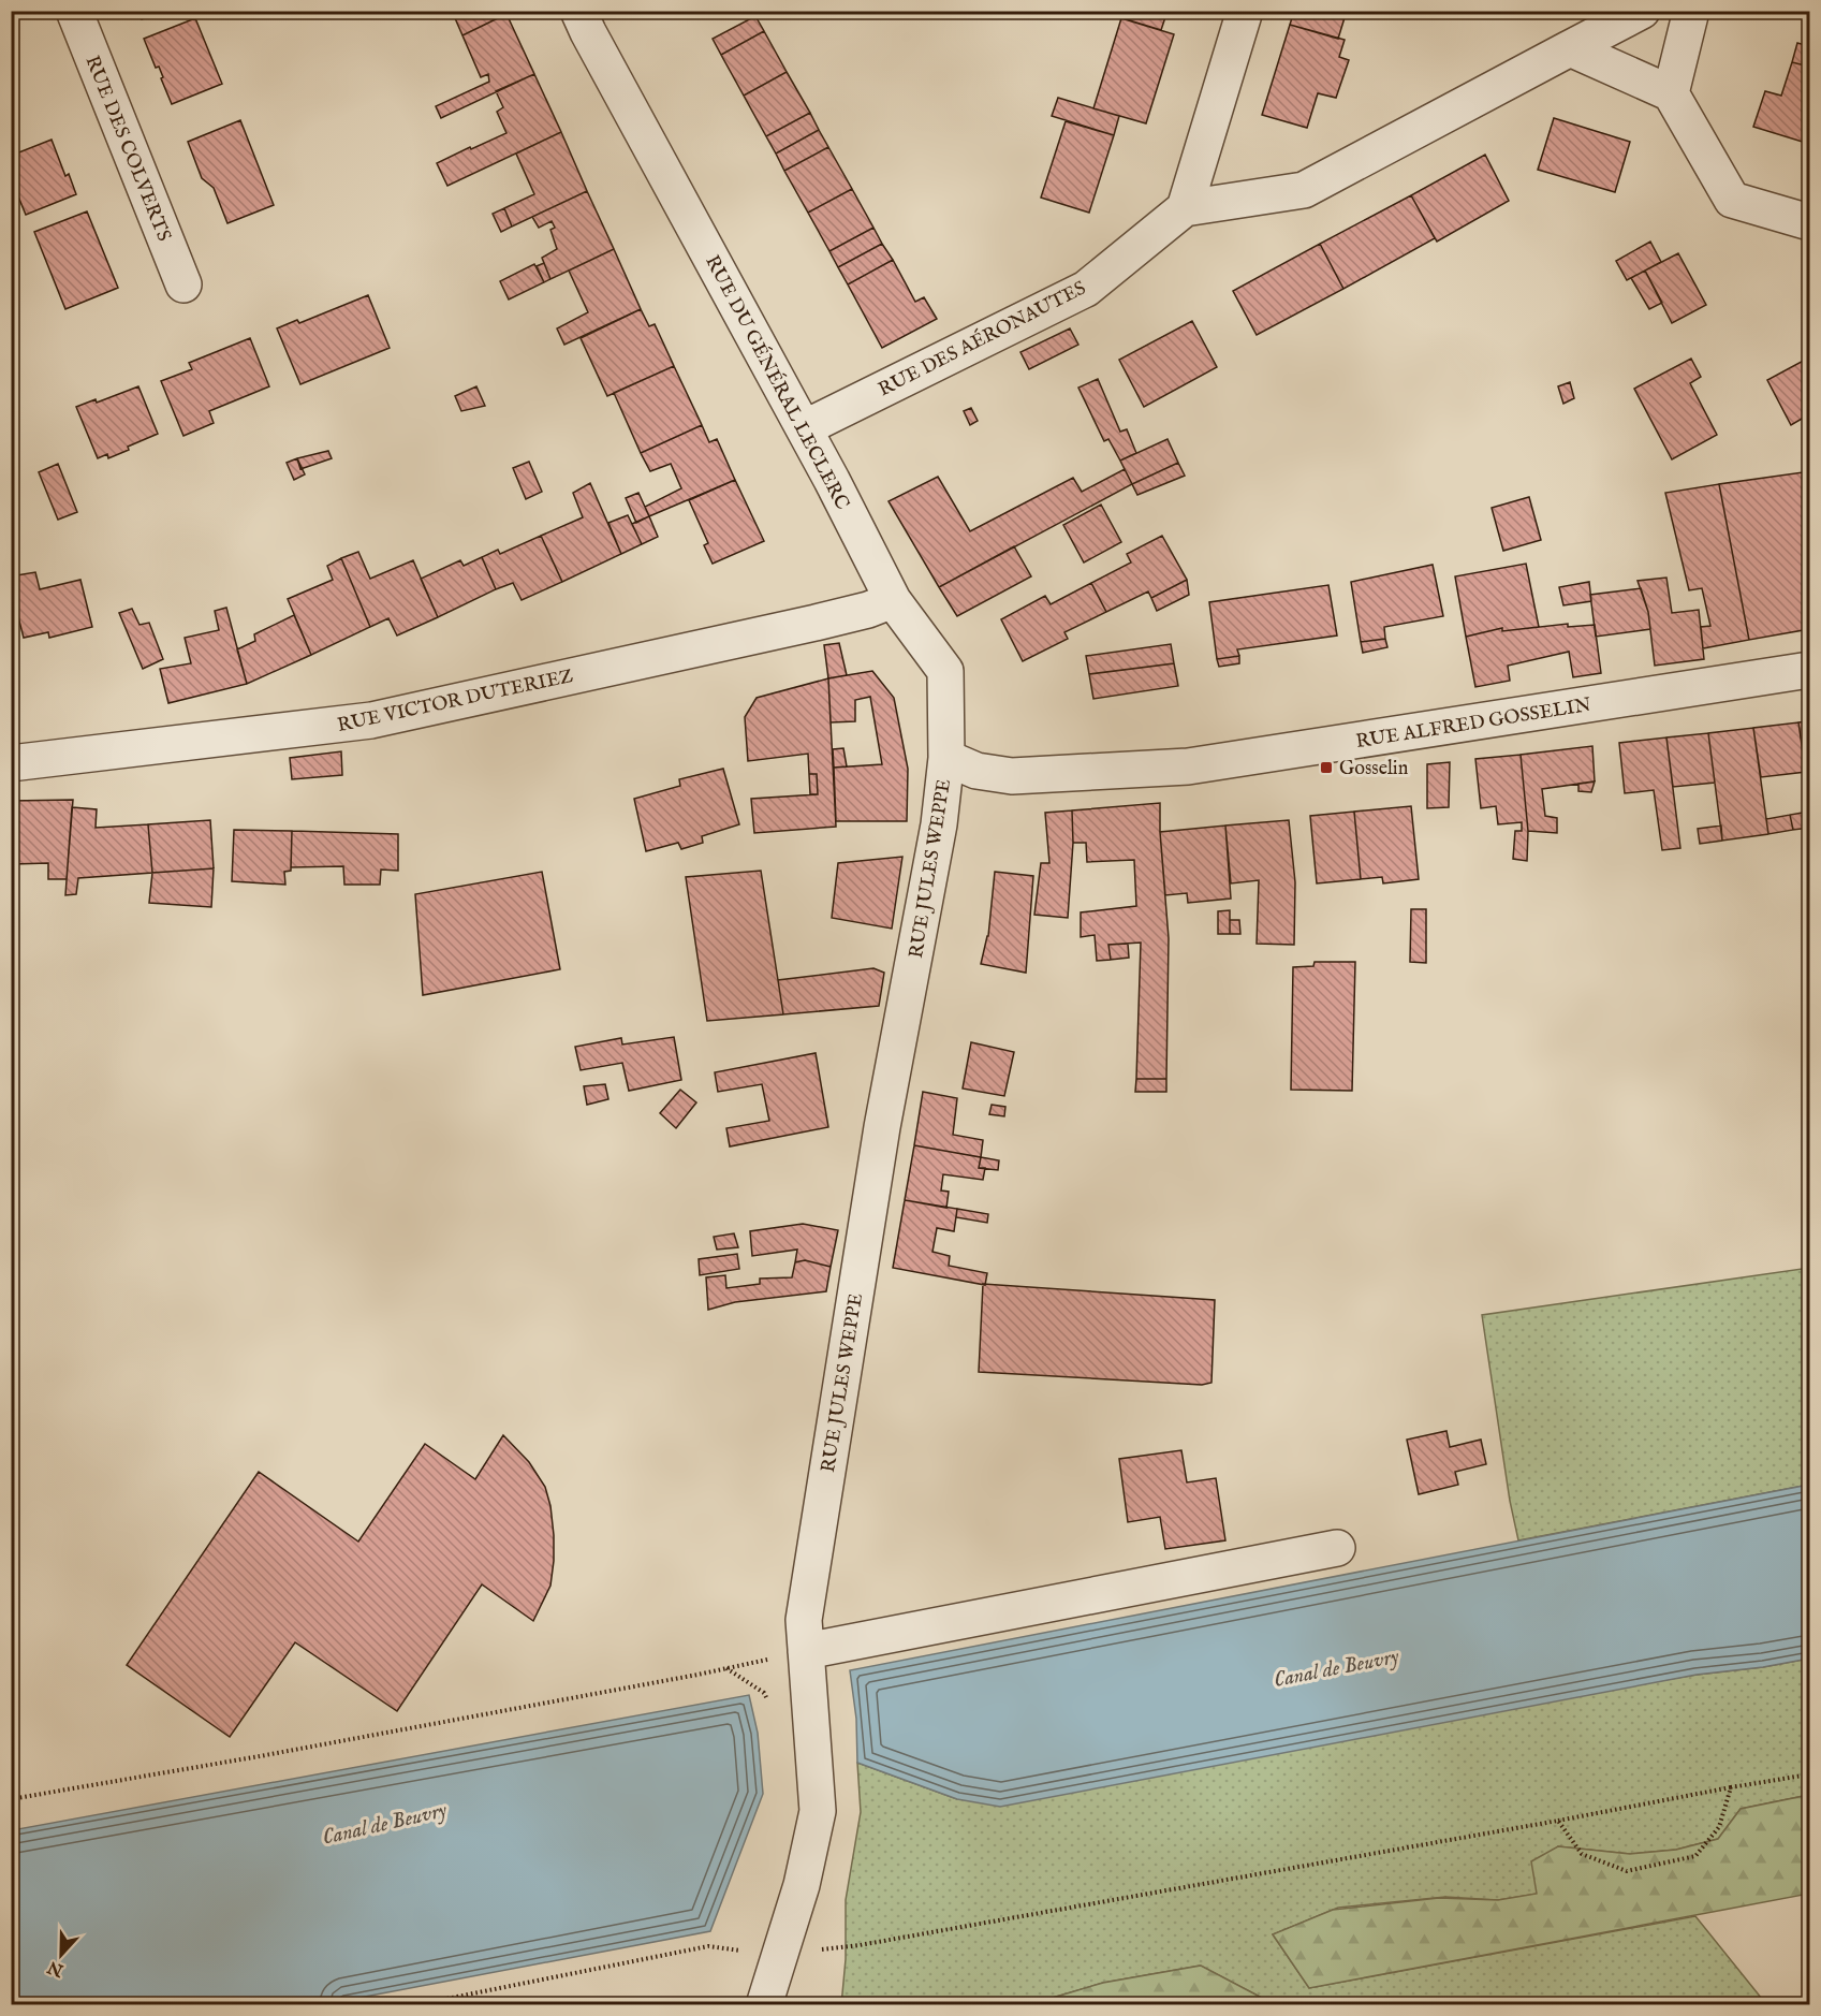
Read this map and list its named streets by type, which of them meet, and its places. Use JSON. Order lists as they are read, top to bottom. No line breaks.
{"streets":{"street":["RUE DES COLVERTS","RUE DES AÉRONAUTES","RUE DU GÉNÉRAL LECLERC","RUE VICTOR DUTERIEZ","RUE ALFRED GOSSELIN","RUE JULES WEPPE"]},"crossings":[["RUE DES AÉRONAUTES","RUE DU GÉNÉRAL LECLERC"],["RUE DU GÉNÉRAL LECLERC","RUE VICTOR DUTERIEZ"],["RUE DU GÉNÉRAL LECLERC","RUE ALFRED GOSSELIN"],["RUE DU GÉNÉRAL LECLERC","RUE JULES WEPPE"],["RUE ALFRED GOSSELIN","RUE JULES WEPPE"]],"water":["Canal de Beuvry"],"places":{"transit":["Gosselin"]},"north":"bottom"}
